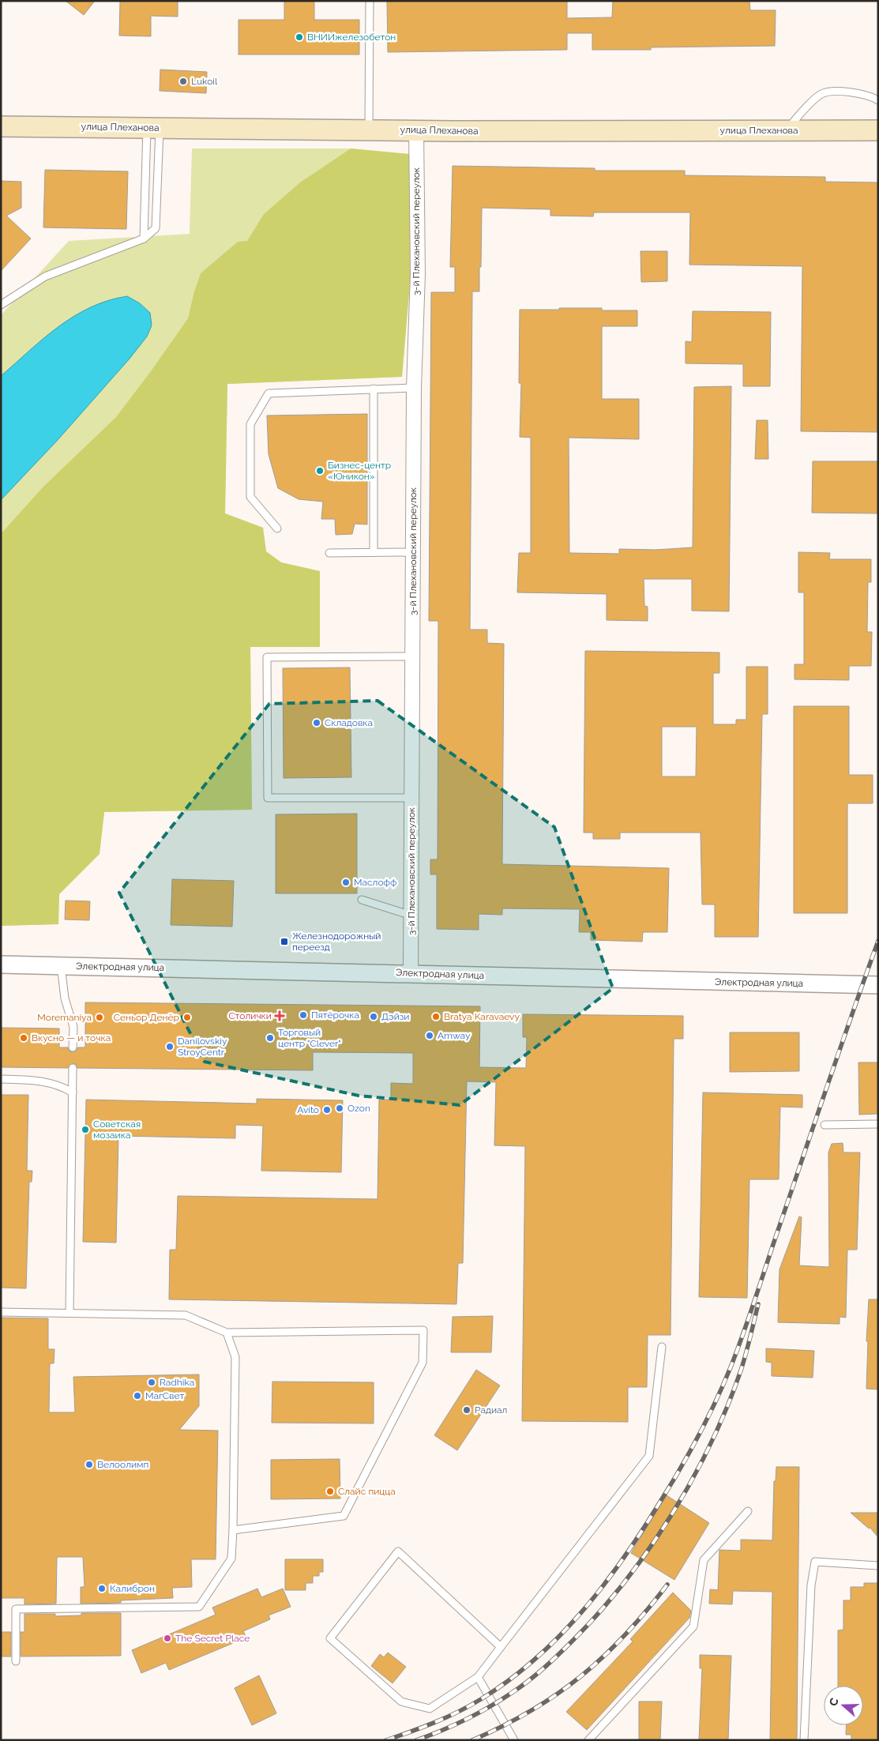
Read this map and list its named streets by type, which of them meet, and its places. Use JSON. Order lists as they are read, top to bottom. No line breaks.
{"streets":{"main road":["улица Плеханова"],"street":["3-й Плехановский переулок","Электродная улица"]},"crossings":[["улица Плеханова","3-й Плехановский переулок"],["3-й Плехановский переулок","Электродная улица"]],"places":{"other":["ВНИИжелезобетон","Lukoil","Бизнес-центр «Юникон»","Складовка","Маслофф","Пятёрочка","Дэйзи","Bratya Karavaevy","Moremaniya","Сеньор Денёр","Amway","Вкусно — и точка","Торговый центр \"Clever\"","Danilovskiy StroyCentr","Ozon","Avito","Советская мозаика","Radhika","МагСвет","Радиал","Велоолимп","Слайс пицца","Калиброн","The Secret Place"],"transit":["Железнодорожный переезд"],"health":["Столички"]},"north":"left"}
